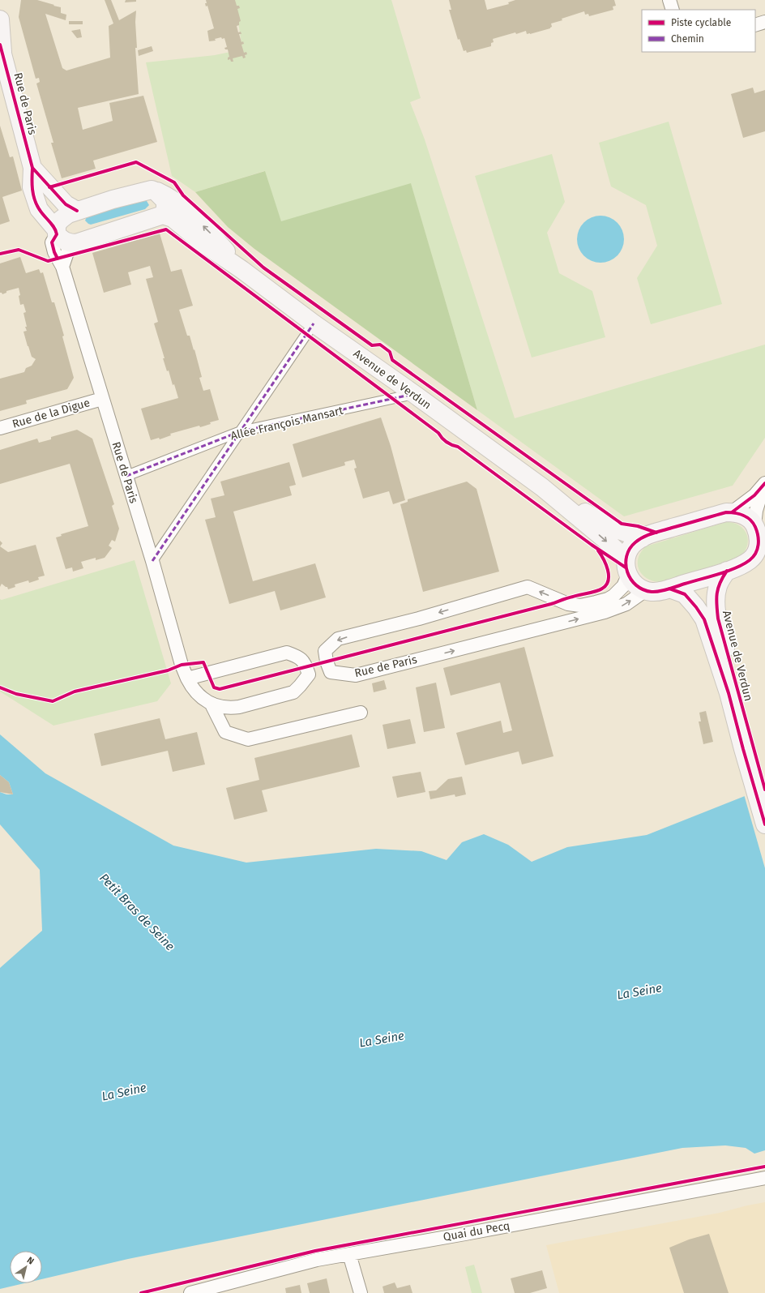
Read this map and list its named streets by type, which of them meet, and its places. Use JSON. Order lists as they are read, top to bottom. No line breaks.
{"streets":{"main road":["Rue de Paris","Avenue de Verdun"],"street":["Rue de la Digue","Allée François Mansart","Quai du Pecq"]},"crossings":[["Rue de Paris","Avenue de Verdun"],["Rue de Paris","Rue de la Digue"],["Rue de Paris","Allée François Mansart"],["Avenue de Verdun","Allée François Mansart"]],"water":["Petit Bras de Seine","La Seine"],"legend":["Piste cyclable","Chemin"],"north":"top right"}
